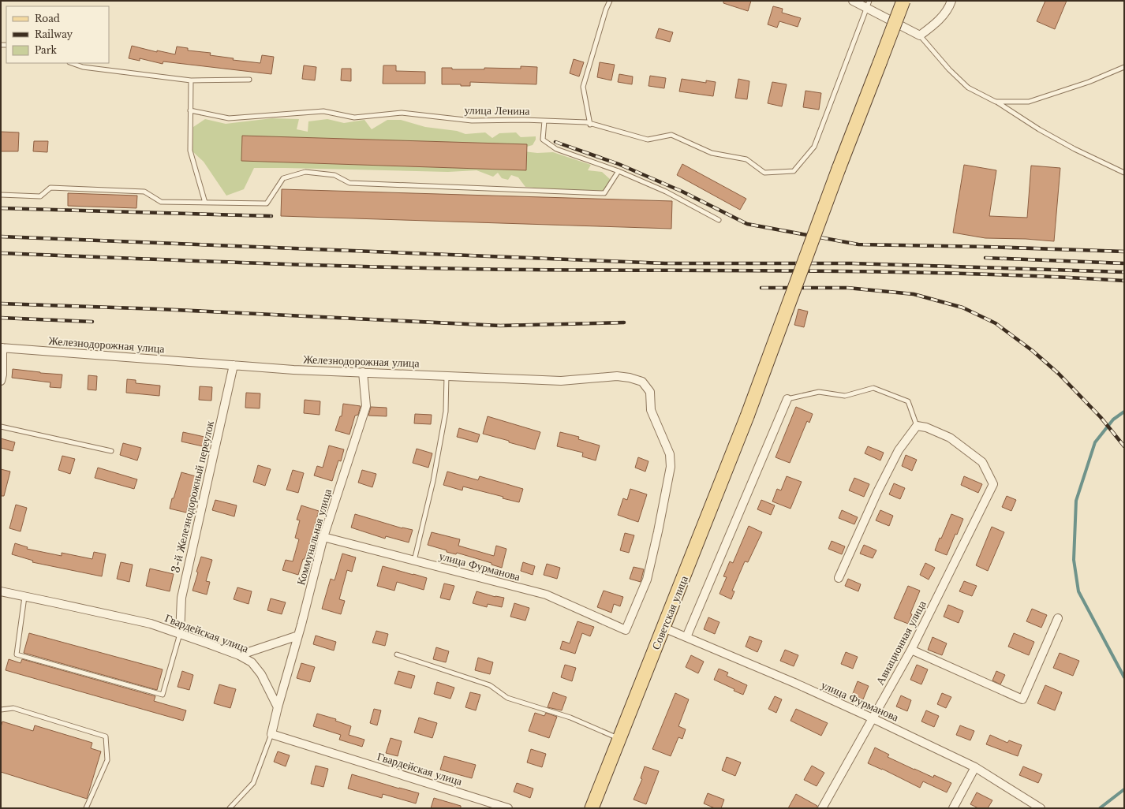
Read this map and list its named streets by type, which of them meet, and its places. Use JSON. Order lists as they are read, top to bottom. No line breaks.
{"streets":{"main road":["Советская улица"],"street":["Железнодорожная улица","3-й Железнодорожный переулок","Коммунальная улица","улица Фурманова","Гвардейская улица","Авиационная улица"],"lane":["улица Ленина"]},"crossings":[["Железнодорожная улица","3-й Железнодорожный переулок"],["Железнодорожная улица","Коммунальная улица"],["Железнодорожная улица","улица Фурманова"],["3-й Железнодорожный переулок","Гвардейская улица"],["Коммунальная улица","улица Фурманова"],["Коммунальная улица","Гвардейская улица"],["улица Фурманова","Советская улица"],["улица Фурманова","Авиационная улица"]],"legend":["Road","Railway","Park"]}
